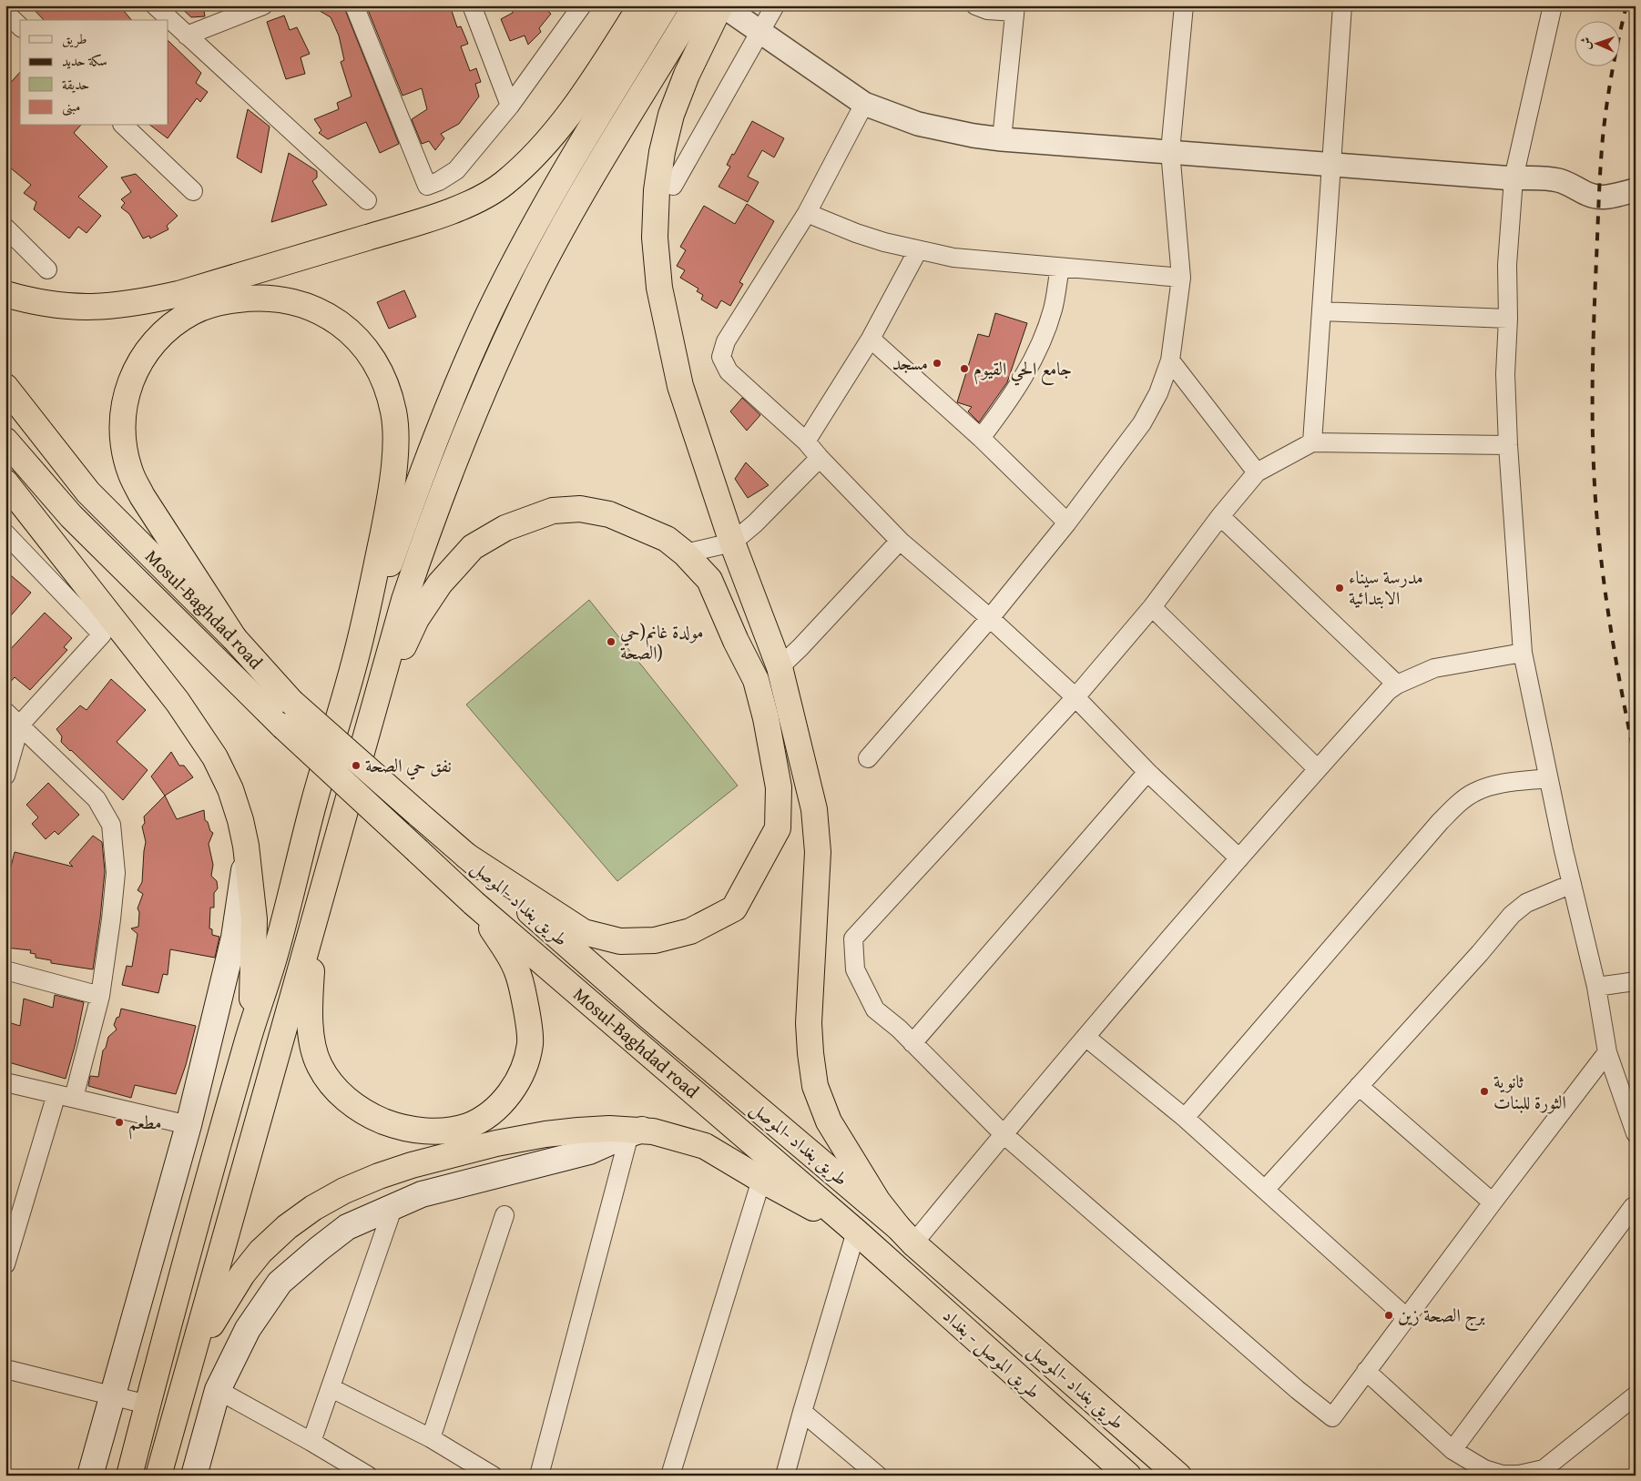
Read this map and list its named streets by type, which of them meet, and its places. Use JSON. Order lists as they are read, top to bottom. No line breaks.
{"streets":{"highway":["Mosul-Baghdad road","طريق بغداد -الموصل","طريق الموصل - بغداد"]},"crossings":[["Mosul-Baghdad road","طريق بغداد -الموصل"],["Mosul-Baghdad road","طريق الموصل - بغداد"]],"places":["مسجد","جامع الحي القيوم","مدرسة سيناء الابتدائية","مولدة غانم(حي الصحة)","نفق حي الصحة","ثانوية الثورة للبنات","مطعم","برج الصحة زين"],"legend":["طريق","سكة حديد","حديقة","مبنى"],"north":"left"}
